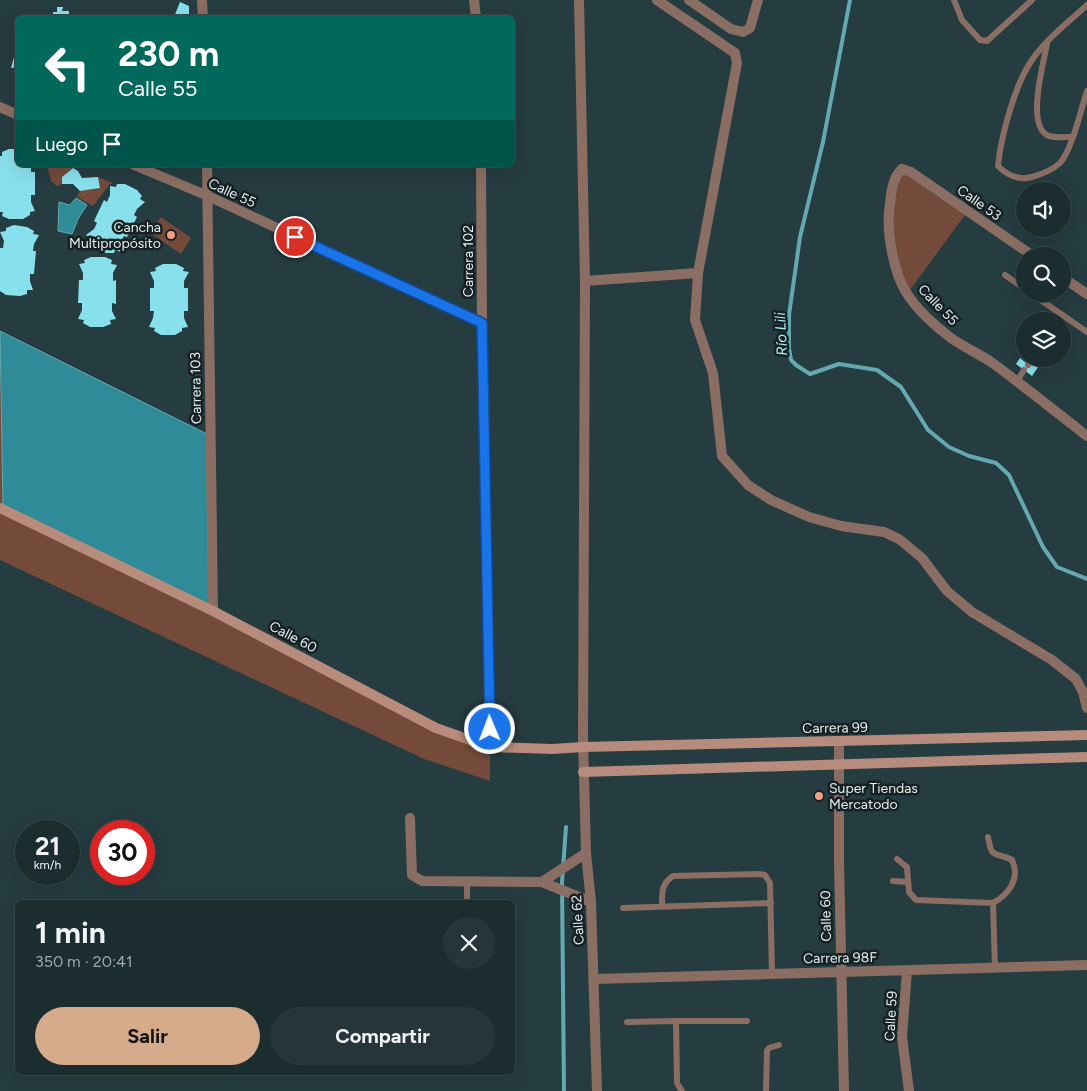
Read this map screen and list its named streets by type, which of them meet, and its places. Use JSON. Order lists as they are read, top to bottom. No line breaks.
{"streets":{"street":["Calle 55","Calle 53","Carrera 102","Carrera 103","Calle 60","Carrera 99","Calle 62","Carrera 98F","Calle 59"]},"crossings":[["Calle 55","Calle 53"],["Calle 55","Carrera 102"],["Calle 55","Carrera 103"],["Carrera 102","Calle 60"],["Carrera 103","Calle 60"],["Calle 60","Carrera 99"],["Calle 60","Calle 62"],["Calle 60","Carrera 98F"],["Carrera 99","Calle 62"],["Calle 62","Carrera 98F"],["Carrera 98F","Calle 59"]],"water":["Río Lili"],"places":["Cancha Multipropósito","Super Tiendas Mercatodo"],"page":{"turn":["230 m","Calle 55"],"then":"Luego","speed":"21 km/h","limit":"30","heading":["1 min","350 m · 20:41"],"buttons":["Salir","Compartir"]}}
